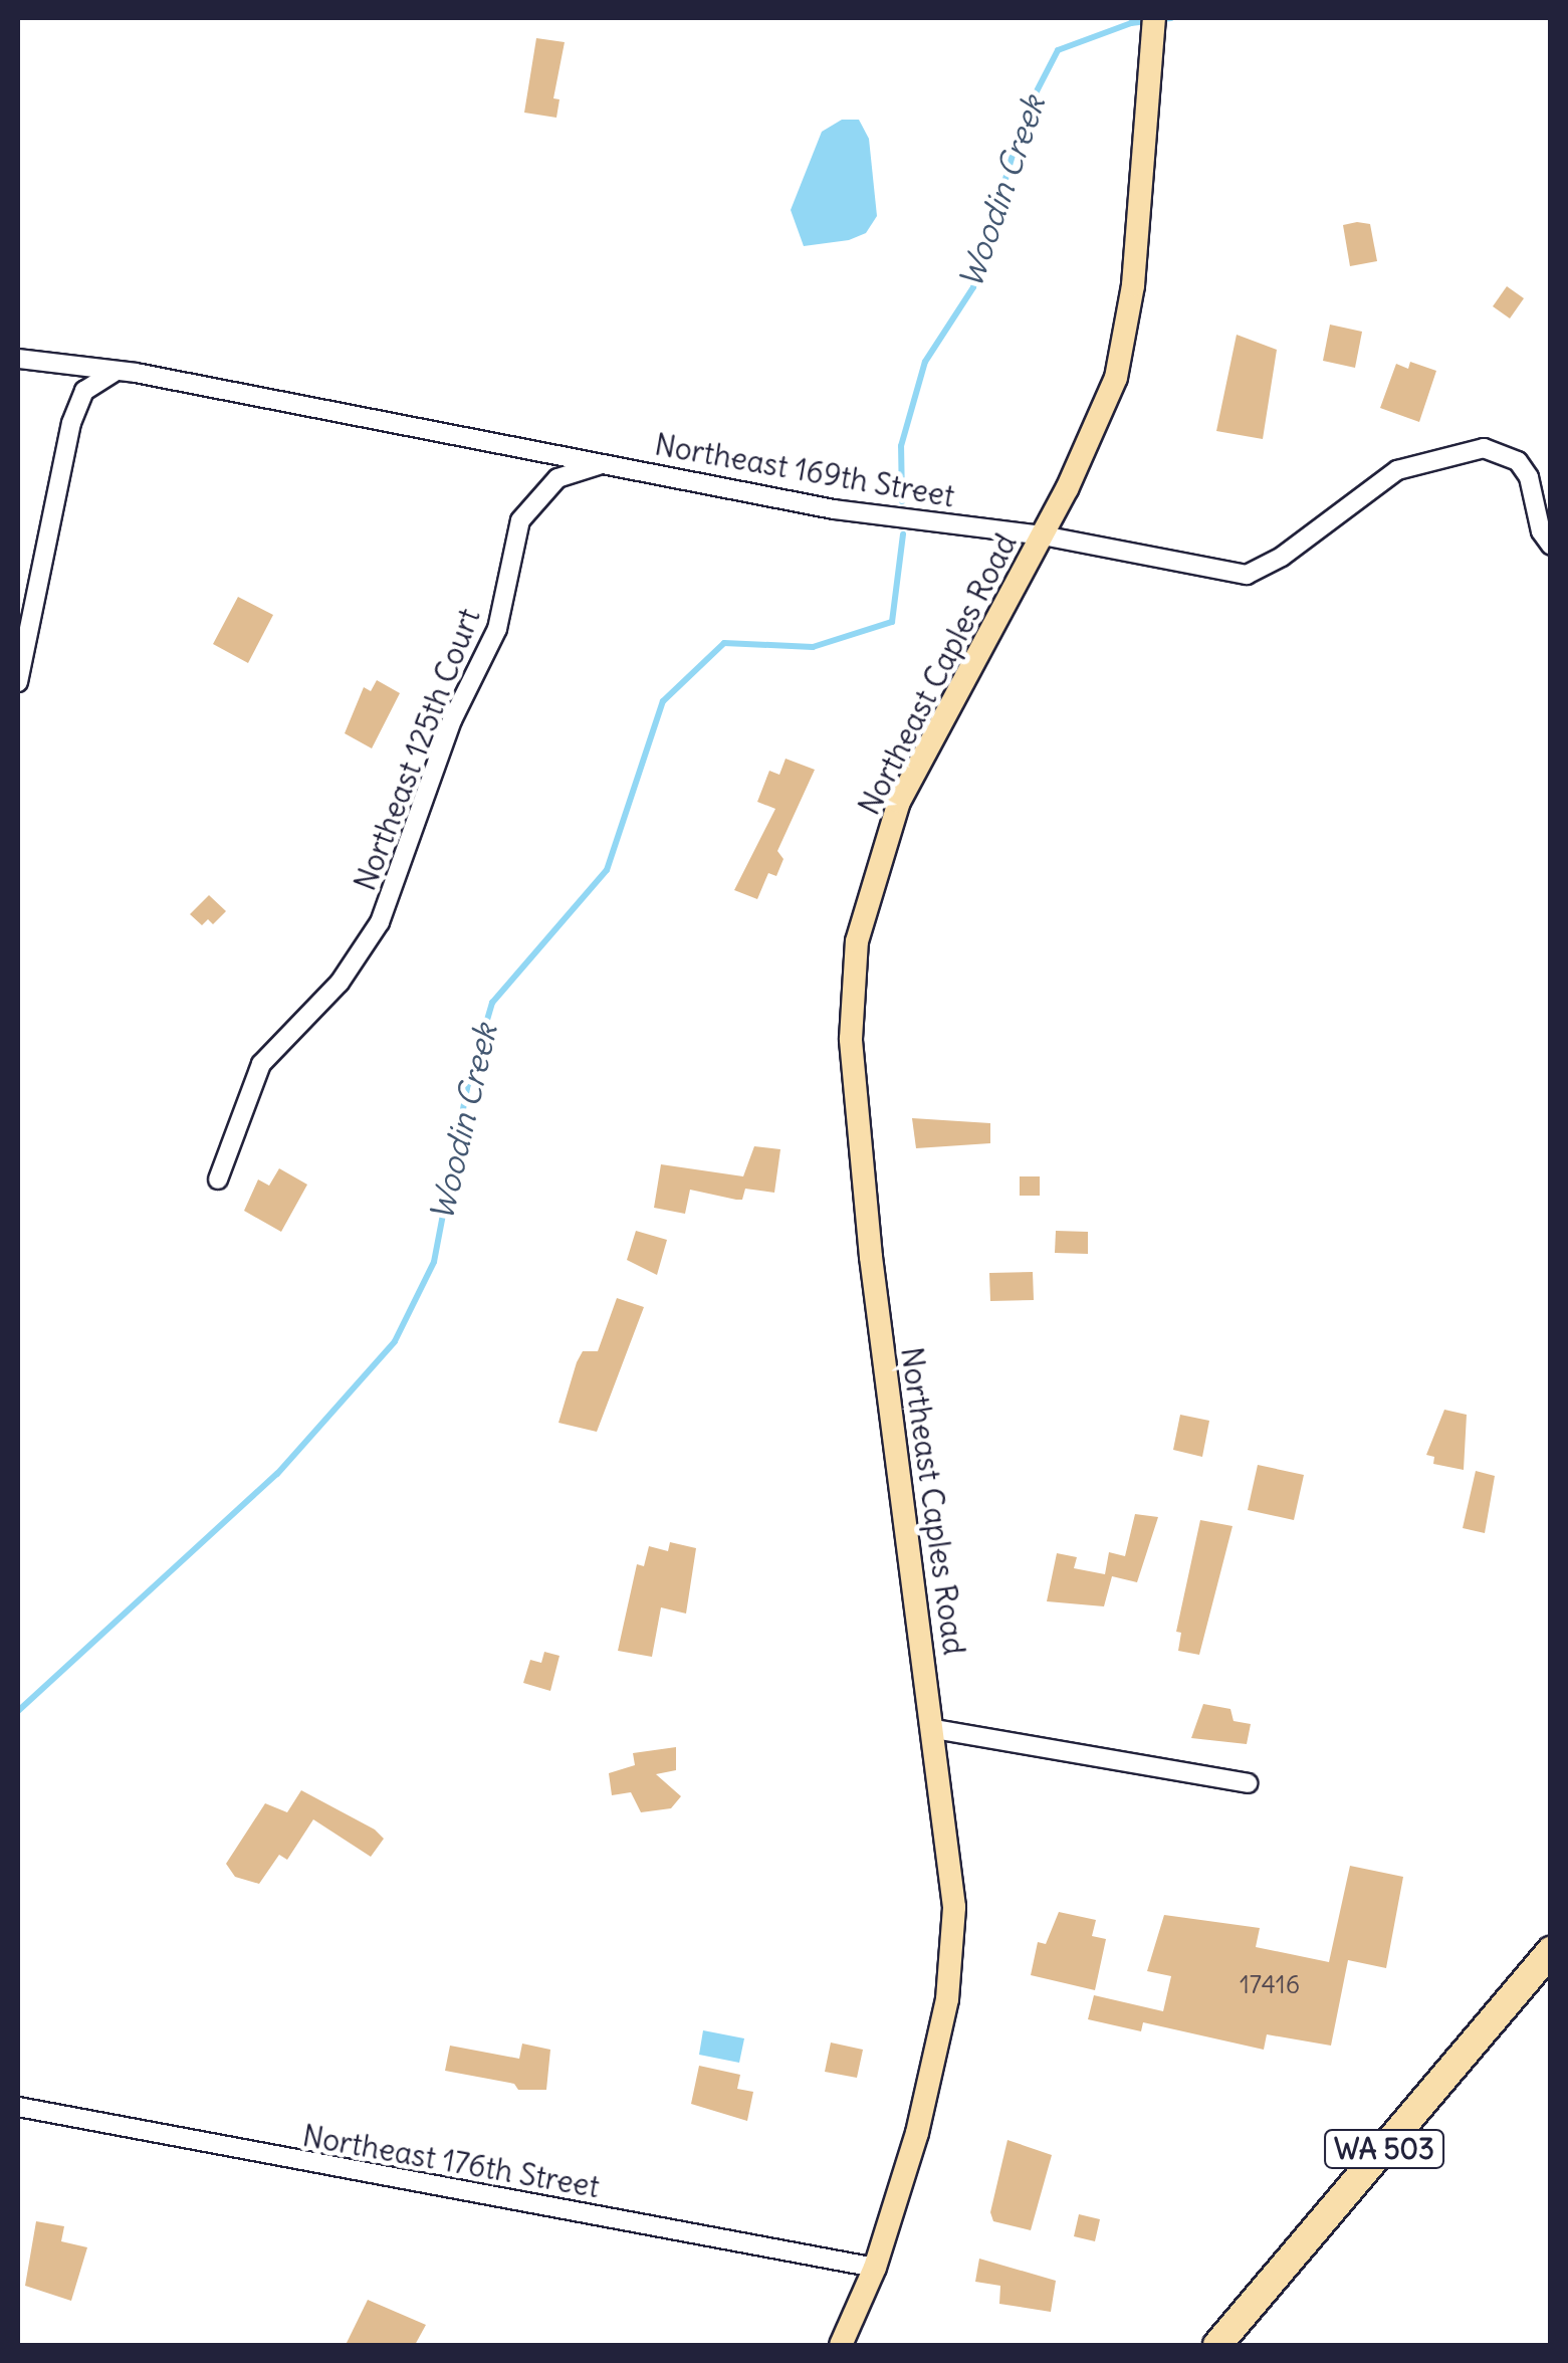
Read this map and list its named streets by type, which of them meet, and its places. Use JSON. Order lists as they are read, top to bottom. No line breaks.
{"streets":{"highway":["WA 503"],"main road":["Northeast Caples Road"],"street":["Northeast 169th Street","Northeast 125th Court","Northeast 176th Street"]},"crossings":[["Northeast 169th Street","Northeast Caples Road"],["Northeast 169th Street","Northeast 125th Court"],["Northeast Caples Road","Northeast 176th Street"]],"water":["Woodin Creek"],"house_numbers":["17416"]}
